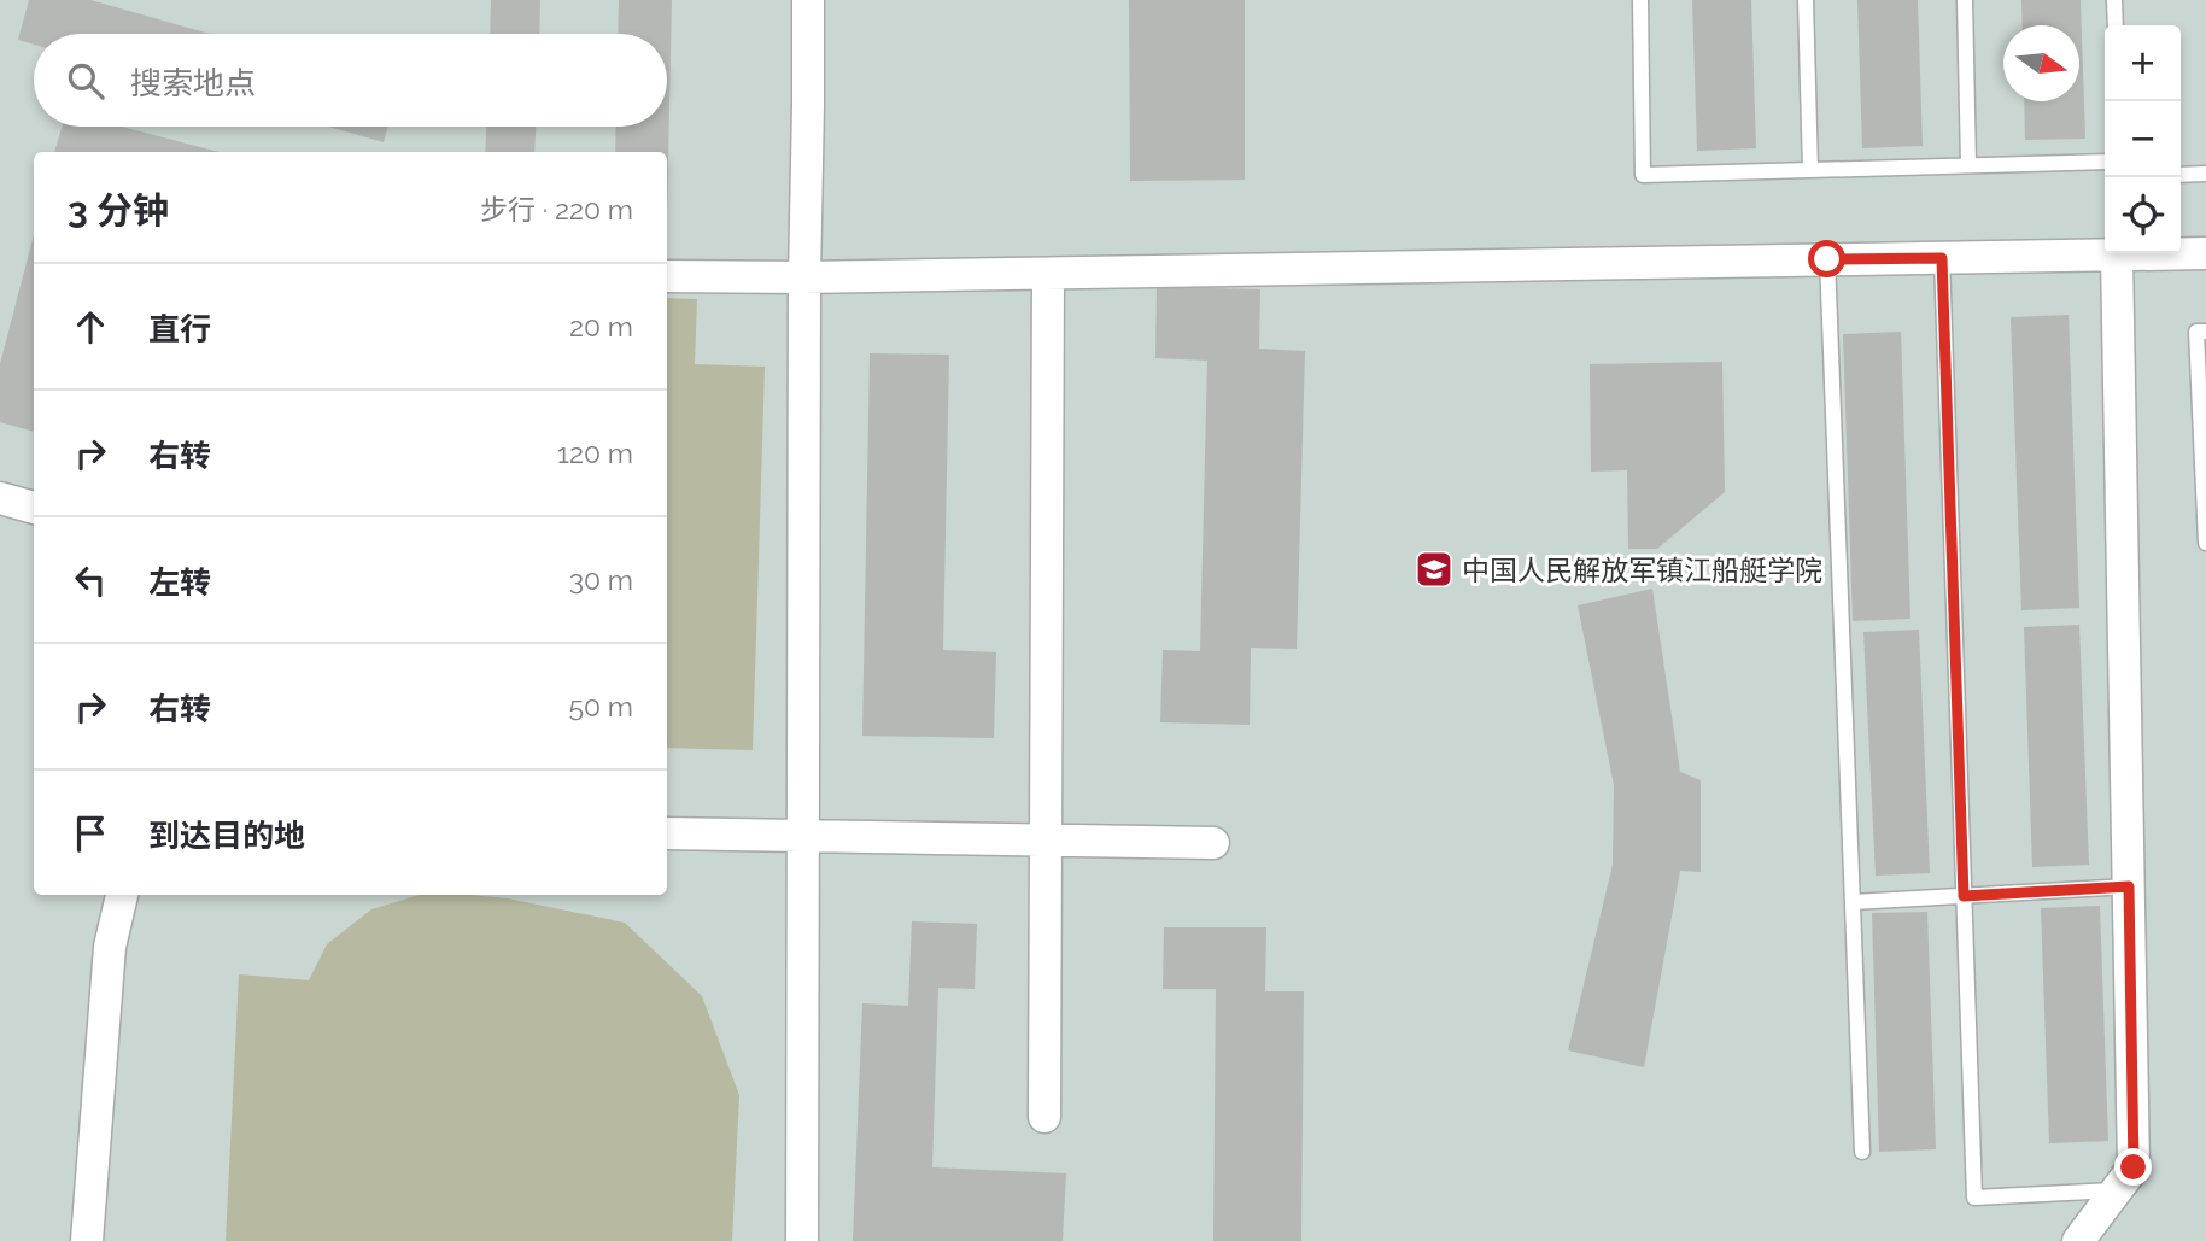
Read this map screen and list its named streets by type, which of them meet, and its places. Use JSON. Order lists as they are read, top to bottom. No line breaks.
{"places":{"school or university":["中国人民解放军镇江船艇学院"]},"north":"right","page":{"map_buttons":["+","−"],"search":"搜索地点","heading":["3 分钟","步行 · 220 m"],"list":[["直行","20 m"],["右转","120 m"],["左转","30 m"],["右转","50 m"],"到达目的地"]}}
